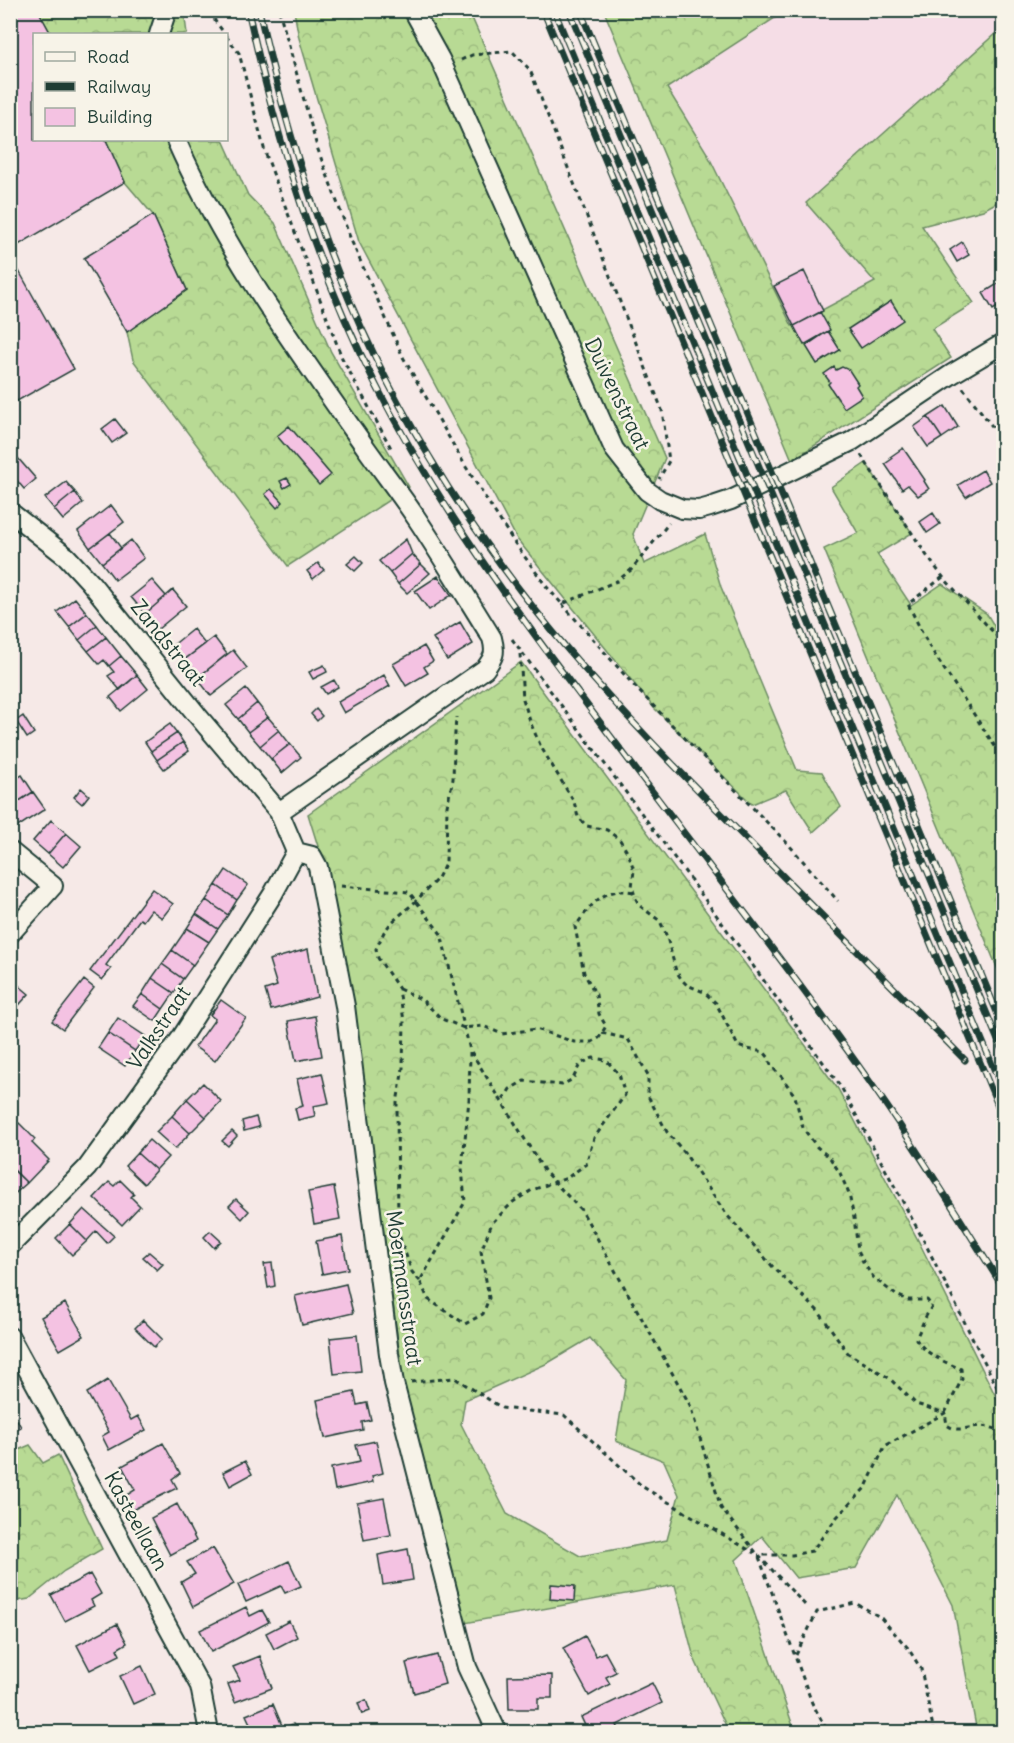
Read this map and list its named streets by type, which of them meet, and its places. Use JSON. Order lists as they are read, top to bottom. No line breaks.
{"streets":{"street":["Duivenstraat","Zandstraat","Valkstraat","Moermansstraat","Kasteellaan"]},"crossings":[["Valkstraat","Moermansstraat"]],"legend":["Road","Railway","Building"]}
